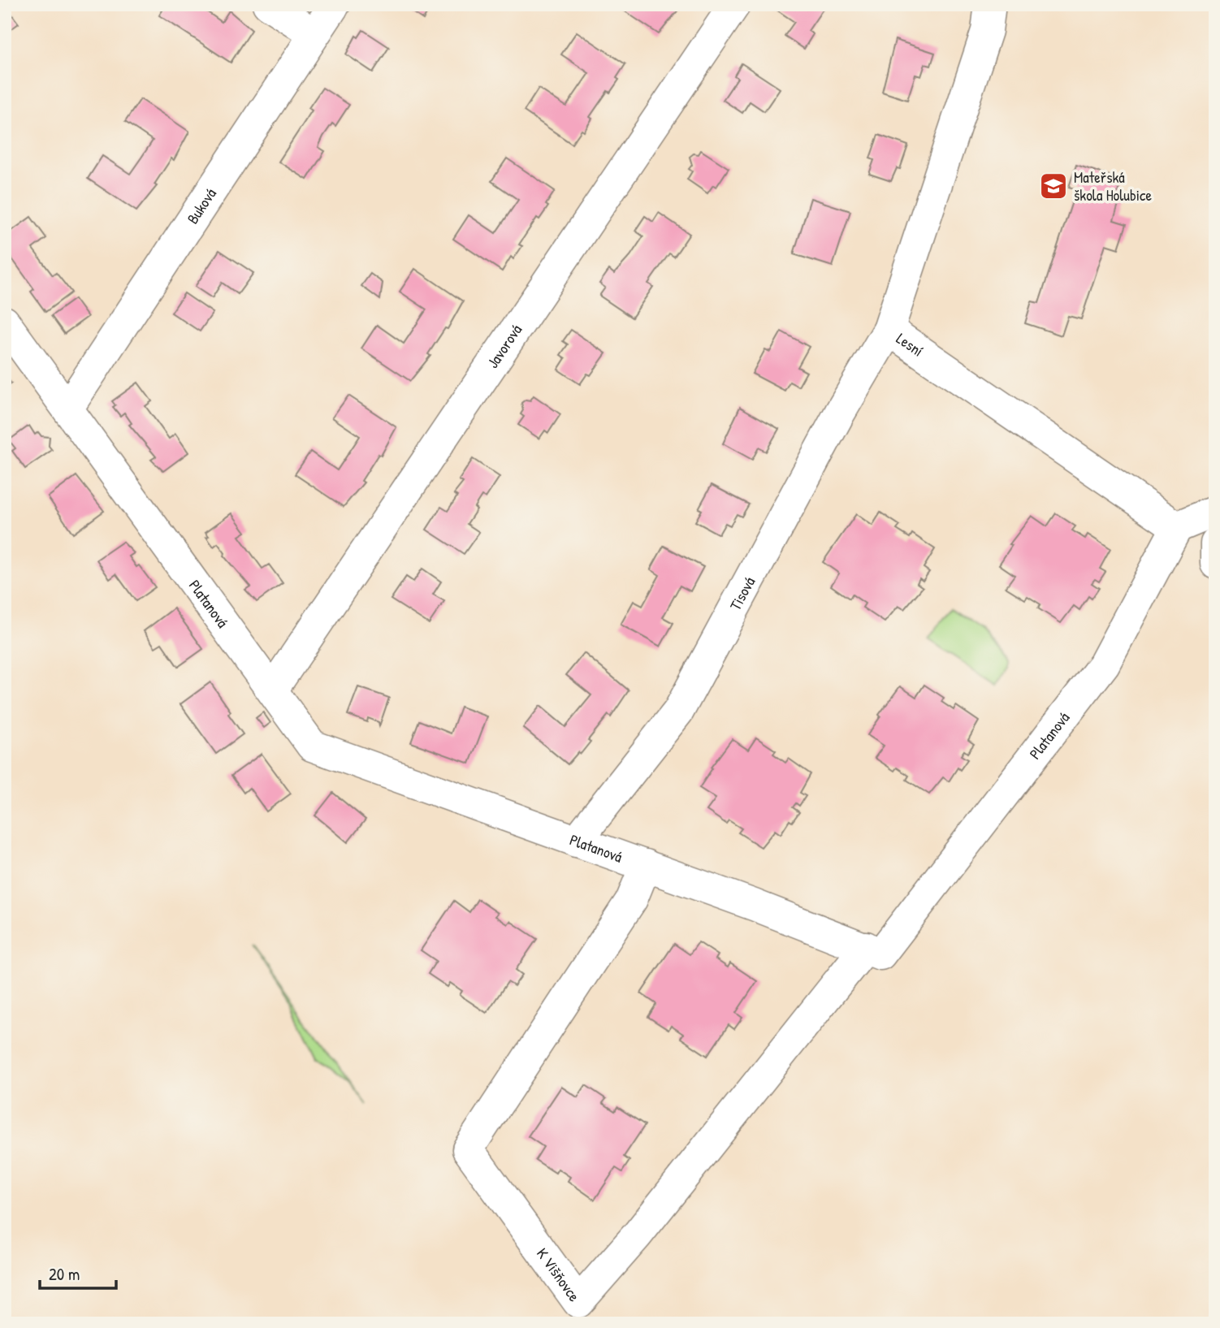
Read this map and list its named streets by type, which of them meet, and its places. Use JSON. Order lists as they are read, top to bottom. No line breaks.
{"streets":{"street":["Buková","Lesní","Javorová","Tisová","Platanová","K Višňovce"]},"crossings":[["Buková","Platanová"],["Lesní","Tisová"],["Lesní","Platanová"],["Javorová","Platanová"],["Tisová","Platanová"],["Platanová","K Višňovce"]],"places":{"school or university":["Mateřská škola Holubice"]},"scale_bar":"20 m"}
